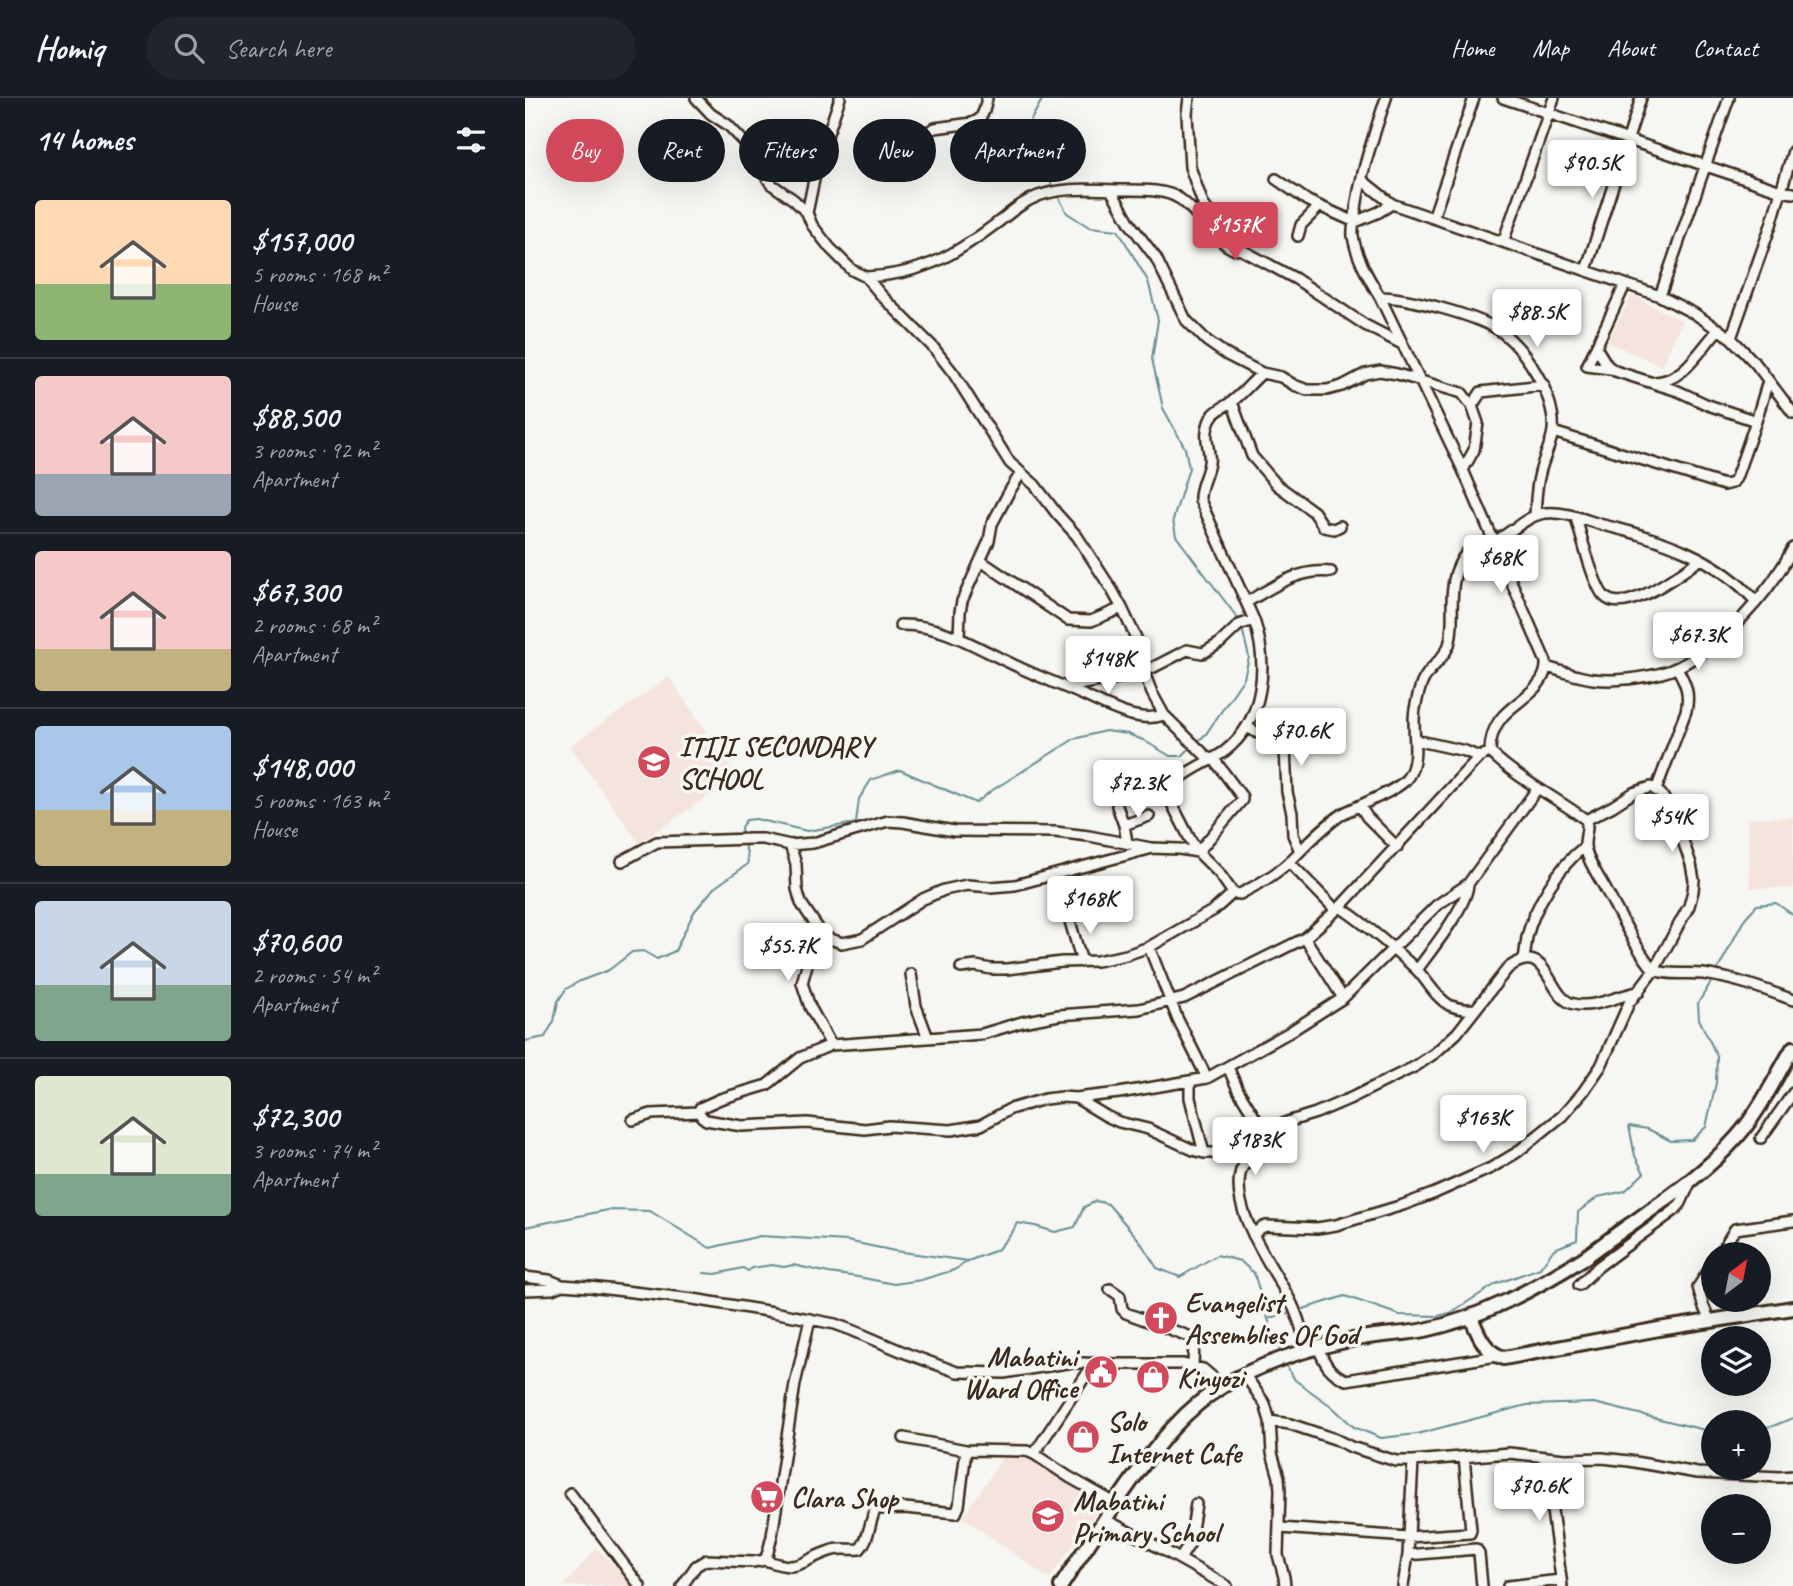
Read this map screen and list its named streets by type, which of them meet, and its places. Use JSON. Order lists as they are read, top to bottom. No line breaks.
{"places":{"school or university":["ITIJI SECONDARY SCHOOL","Mabatini Primary School"],"church":["Evangelist Assemblies Of God"],"public building":["Mabatini Ward Office"],"shop":["Kinyozi","Solo Internet Cafe"],"supermarket":["Clara Shop"]},"north":"top right","page":{"header":"Homiq","search":"Search here","nav":["Home","Map","About","Contact"],"heading":"14 homes","chip":["Buy","Rent","Filters","New","Apartment"],"price":["$90.5K","$157K","$88.5K","$68K","$67.3K","$148K","$70.6K","$72.3K","$54K","$168K","$55.7K","$163K","$183K","$70.6K"],"list":[{"name":"$157,000","note":"5 rooms · 168 m² · House"},{"name":"$88,500","note":"3 rooms · 92 m² · Apartment"},{"name":"$67,300","note":"2 rooms · 68 m² · Apartment"},{"name":"$148,000","note":"5 rooms · 163 m² · House"},{"name":"$70,600","note":"2 rooms · 54 m² · Apartment"},{"name":"$72,300","note":"3 rooms · 74 m² · Apartment"}],"map_buttons":["+","−"]}}
